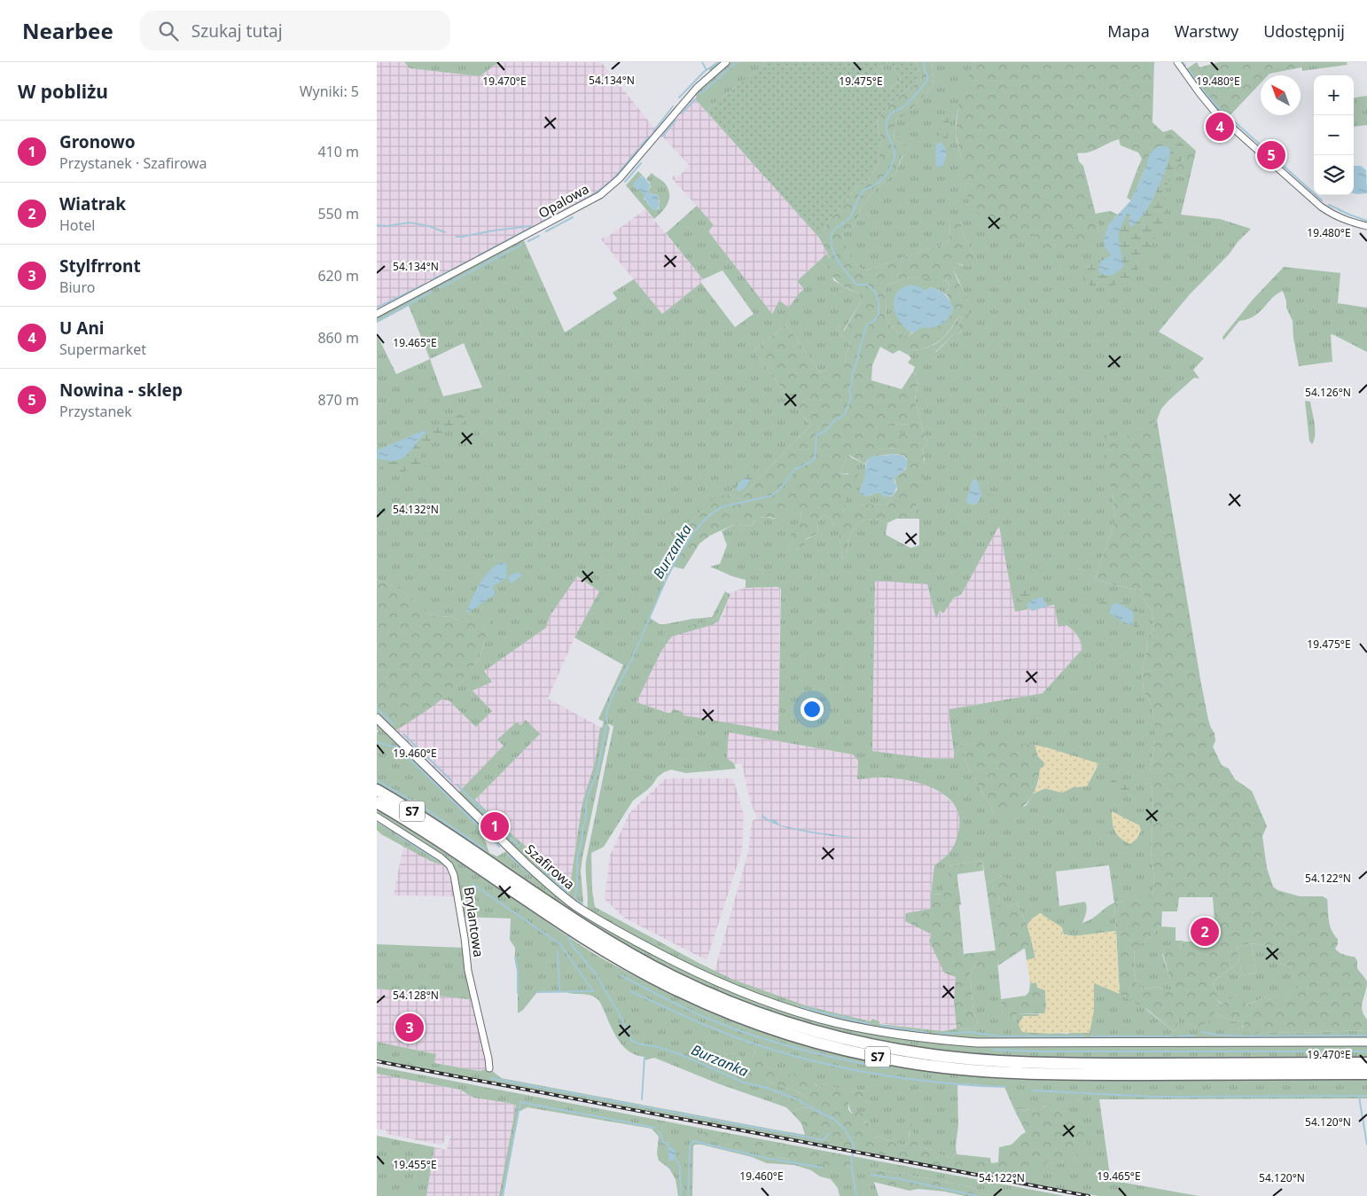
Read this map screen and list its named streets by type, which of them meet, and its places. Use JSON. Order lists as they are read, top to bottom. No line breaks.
{"streets":{"highway":["S7"],"street":["Opalowa","Szafirowa","Brylantowa"]},"water":["Burzanka"],"north":"top left","page":{"header":"Nearbee","search":"Szukaj tutaj","nav":["Mapa","Warstwy","Udostępnij"],"heading":["W pobliżu","Wyniki: 5"],"map_buttons":["+","−"],"pins":["4","5","1","2","3"],"list":[{"mark":"1","name":"Gronowo","note":"Przystanek · Szafirowa","value":"410 m"},{"mark":"2","name":"Wiatrak","note":"Hotel","value":"550 m"},{"mark":"3","name":"Stylfrront","note":"Biuro","value":"620 m"},{"mark":"4","name":"U Ani","note":"Supermarket","value":"860 m"},{"mark":"5","name":"Nowina - sklep","note":"Przystanek","value":"870 m"}]},"coordinates":["54.134°N","19.480°E","19.470°E","19.475°E","19.465°E","54.126°N","54.132°N","19.460°E","54.122°N","54.128°N","54.120°N","19.455°E"]}
